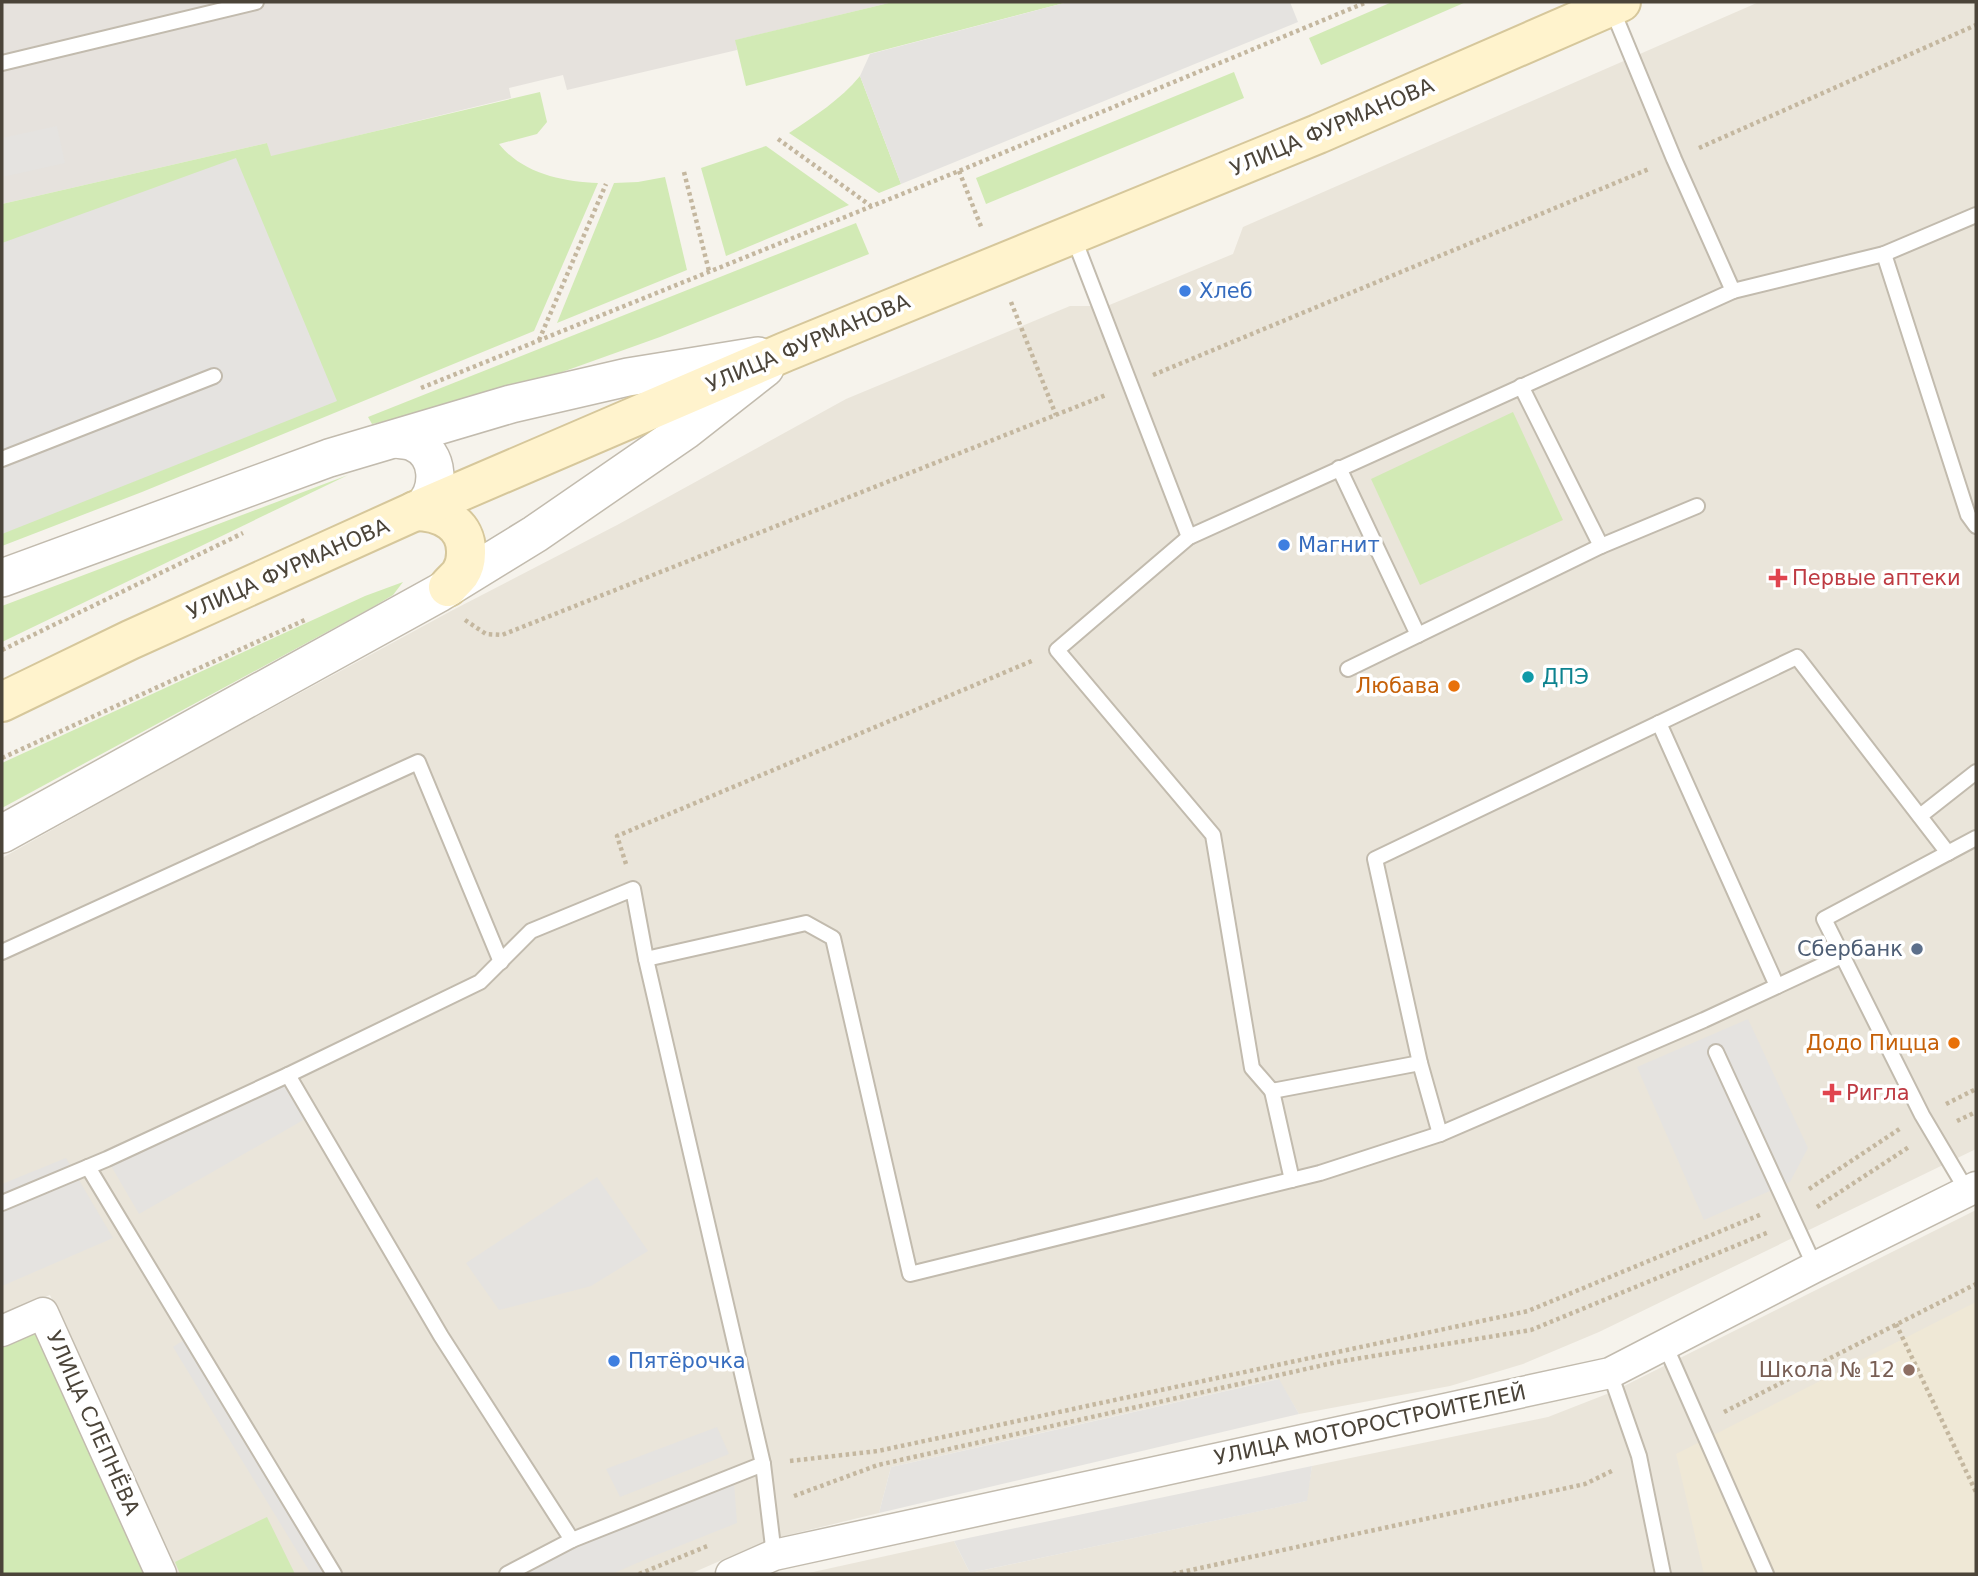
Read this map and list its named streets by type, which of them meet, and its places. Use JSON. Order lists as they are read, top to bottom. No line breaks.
{"streets":{"main road":["УЛИЦА ФУРМАНОВА"],"street":["УЛИЦА СЛЕПНЁВА","УЛИЦА МОТОРОСТРОИТЕЛЕЙ"]},"places":{"other":["Хлеб","Магнит","ДПЭ","Любава","Сбербанк","Додо Пицца","Пятёрочка","Школа № 12"],"health":["Первые аптеки","Ригла"]}}
